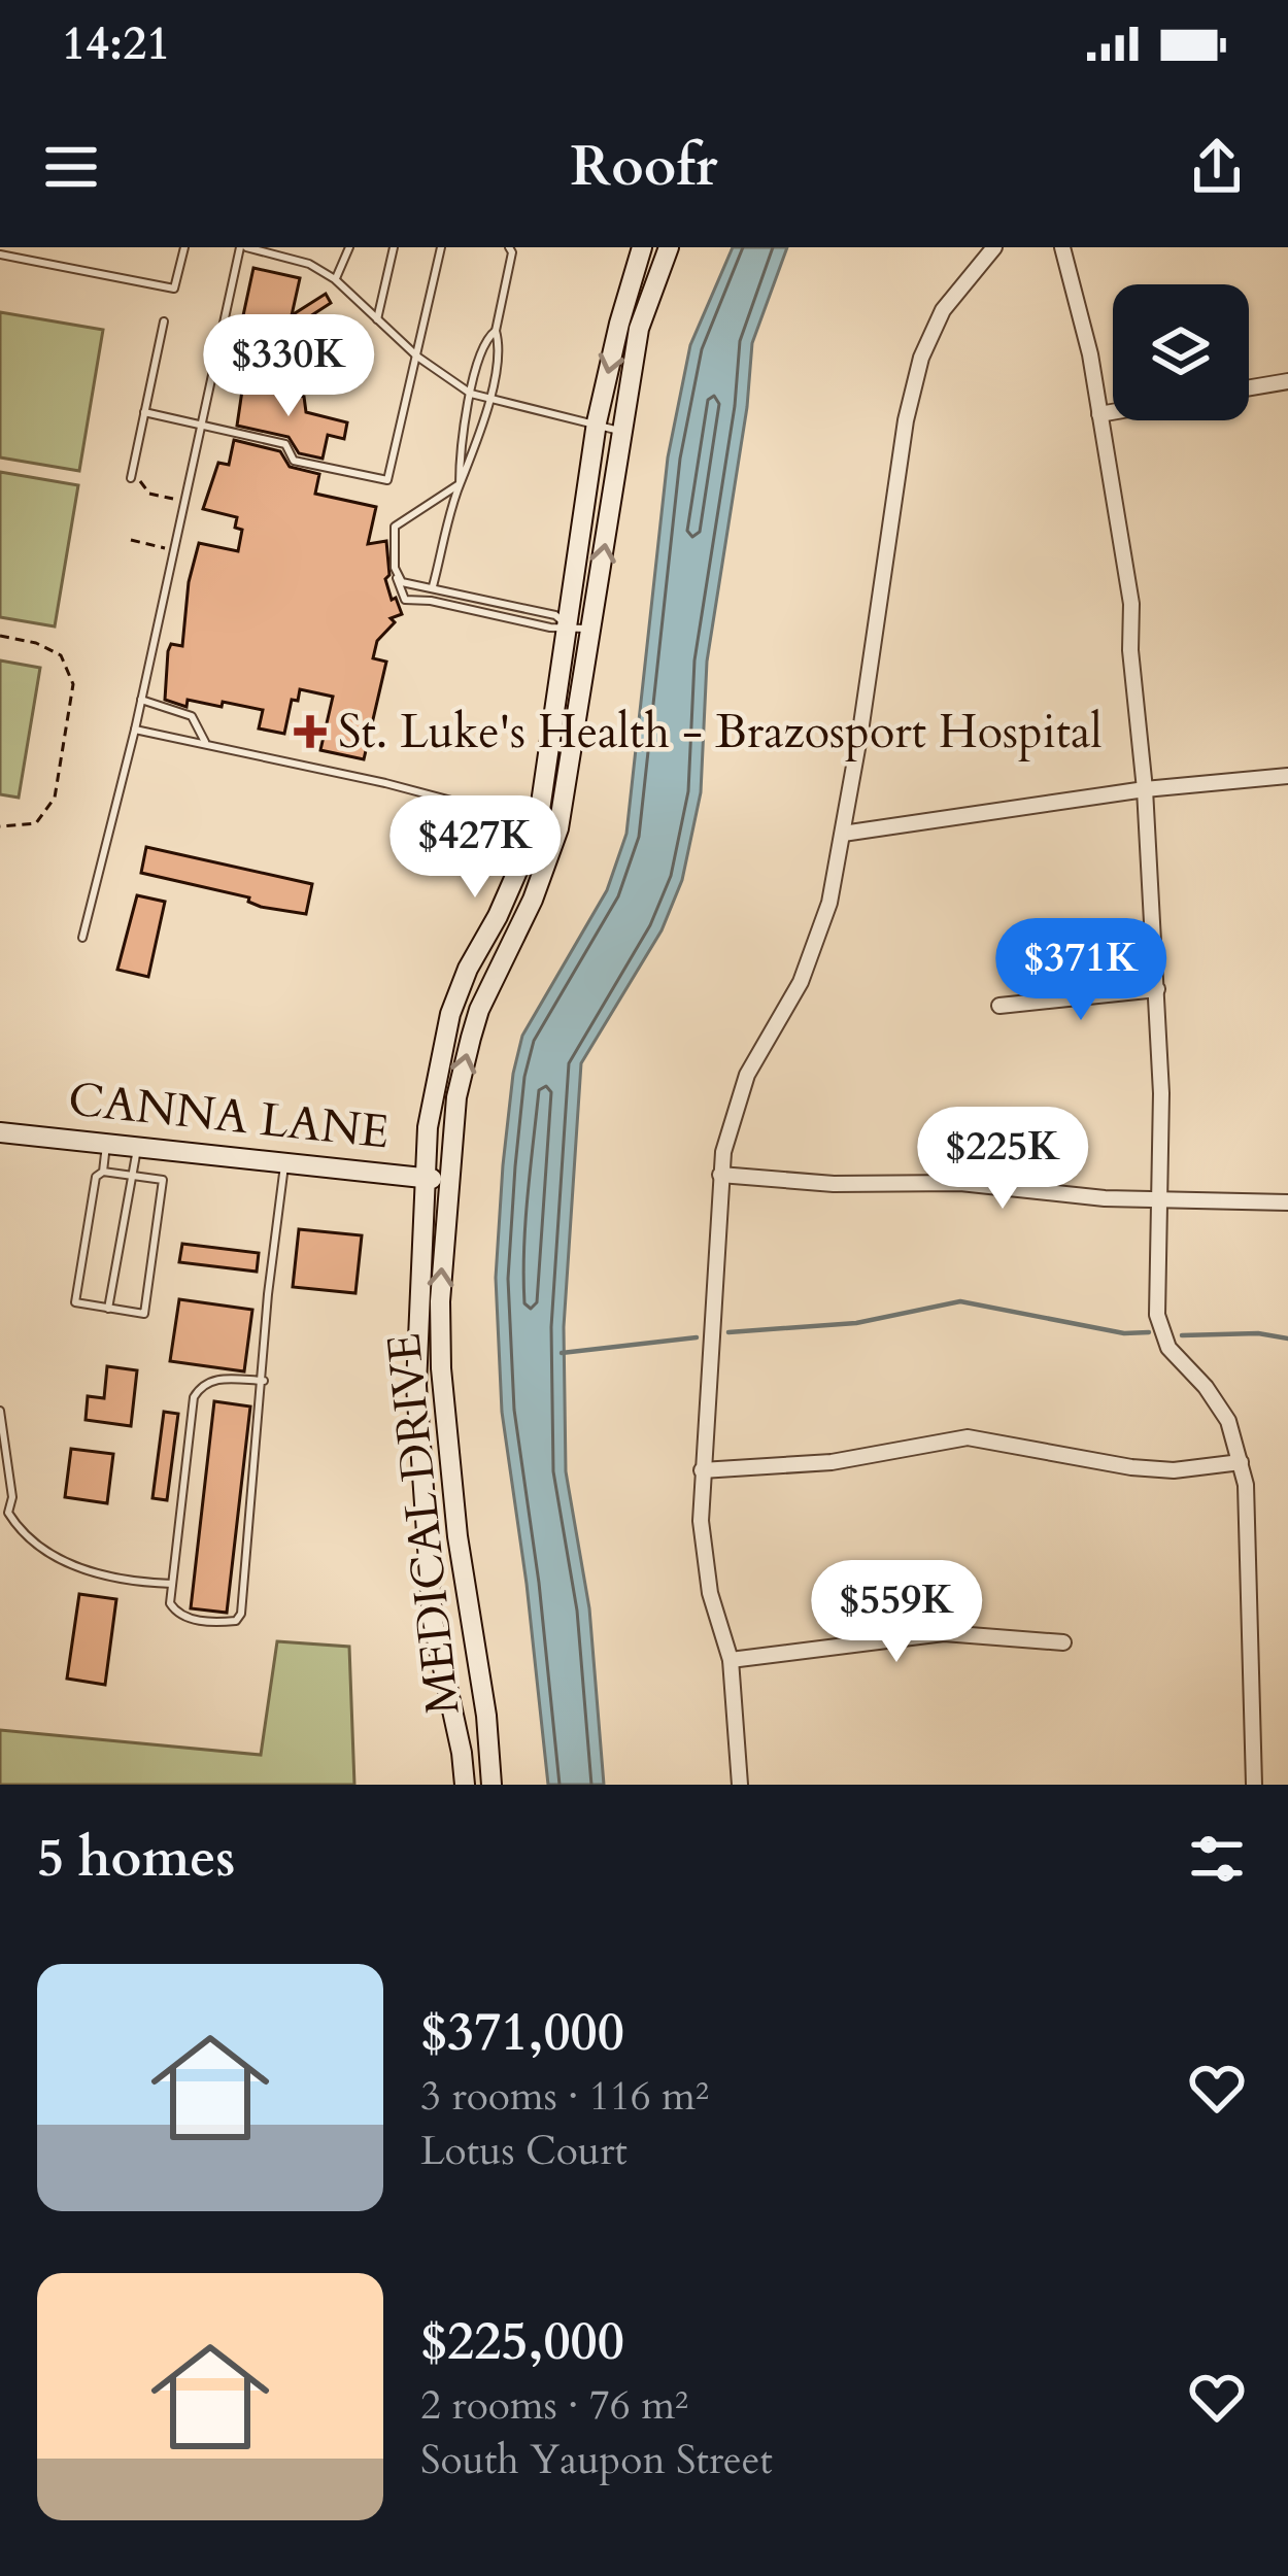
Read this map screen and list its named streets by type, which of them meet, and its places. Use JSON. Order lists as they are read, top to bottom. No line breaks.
{"streets":{"street":["CANNA LANE","MEDICAL DRIVE"]},"crossings":[["CANNA LANE","MEDICAL DRIVE"]],"places":{"health":["St. Luke's Health - Brazosport Hospital"]},"page":{"status":"14:21","header":"Roofr","price":["$330K","$427K","$371K","$225K","$559K"],"heading":"5 homes","list":[{"name":"$371,000","note":"3 rooms · 116 m² · Lotus Court"},{"name":"$225,000","note":"2 rooms · 76 m² · South Yaupon Street"}]}}
